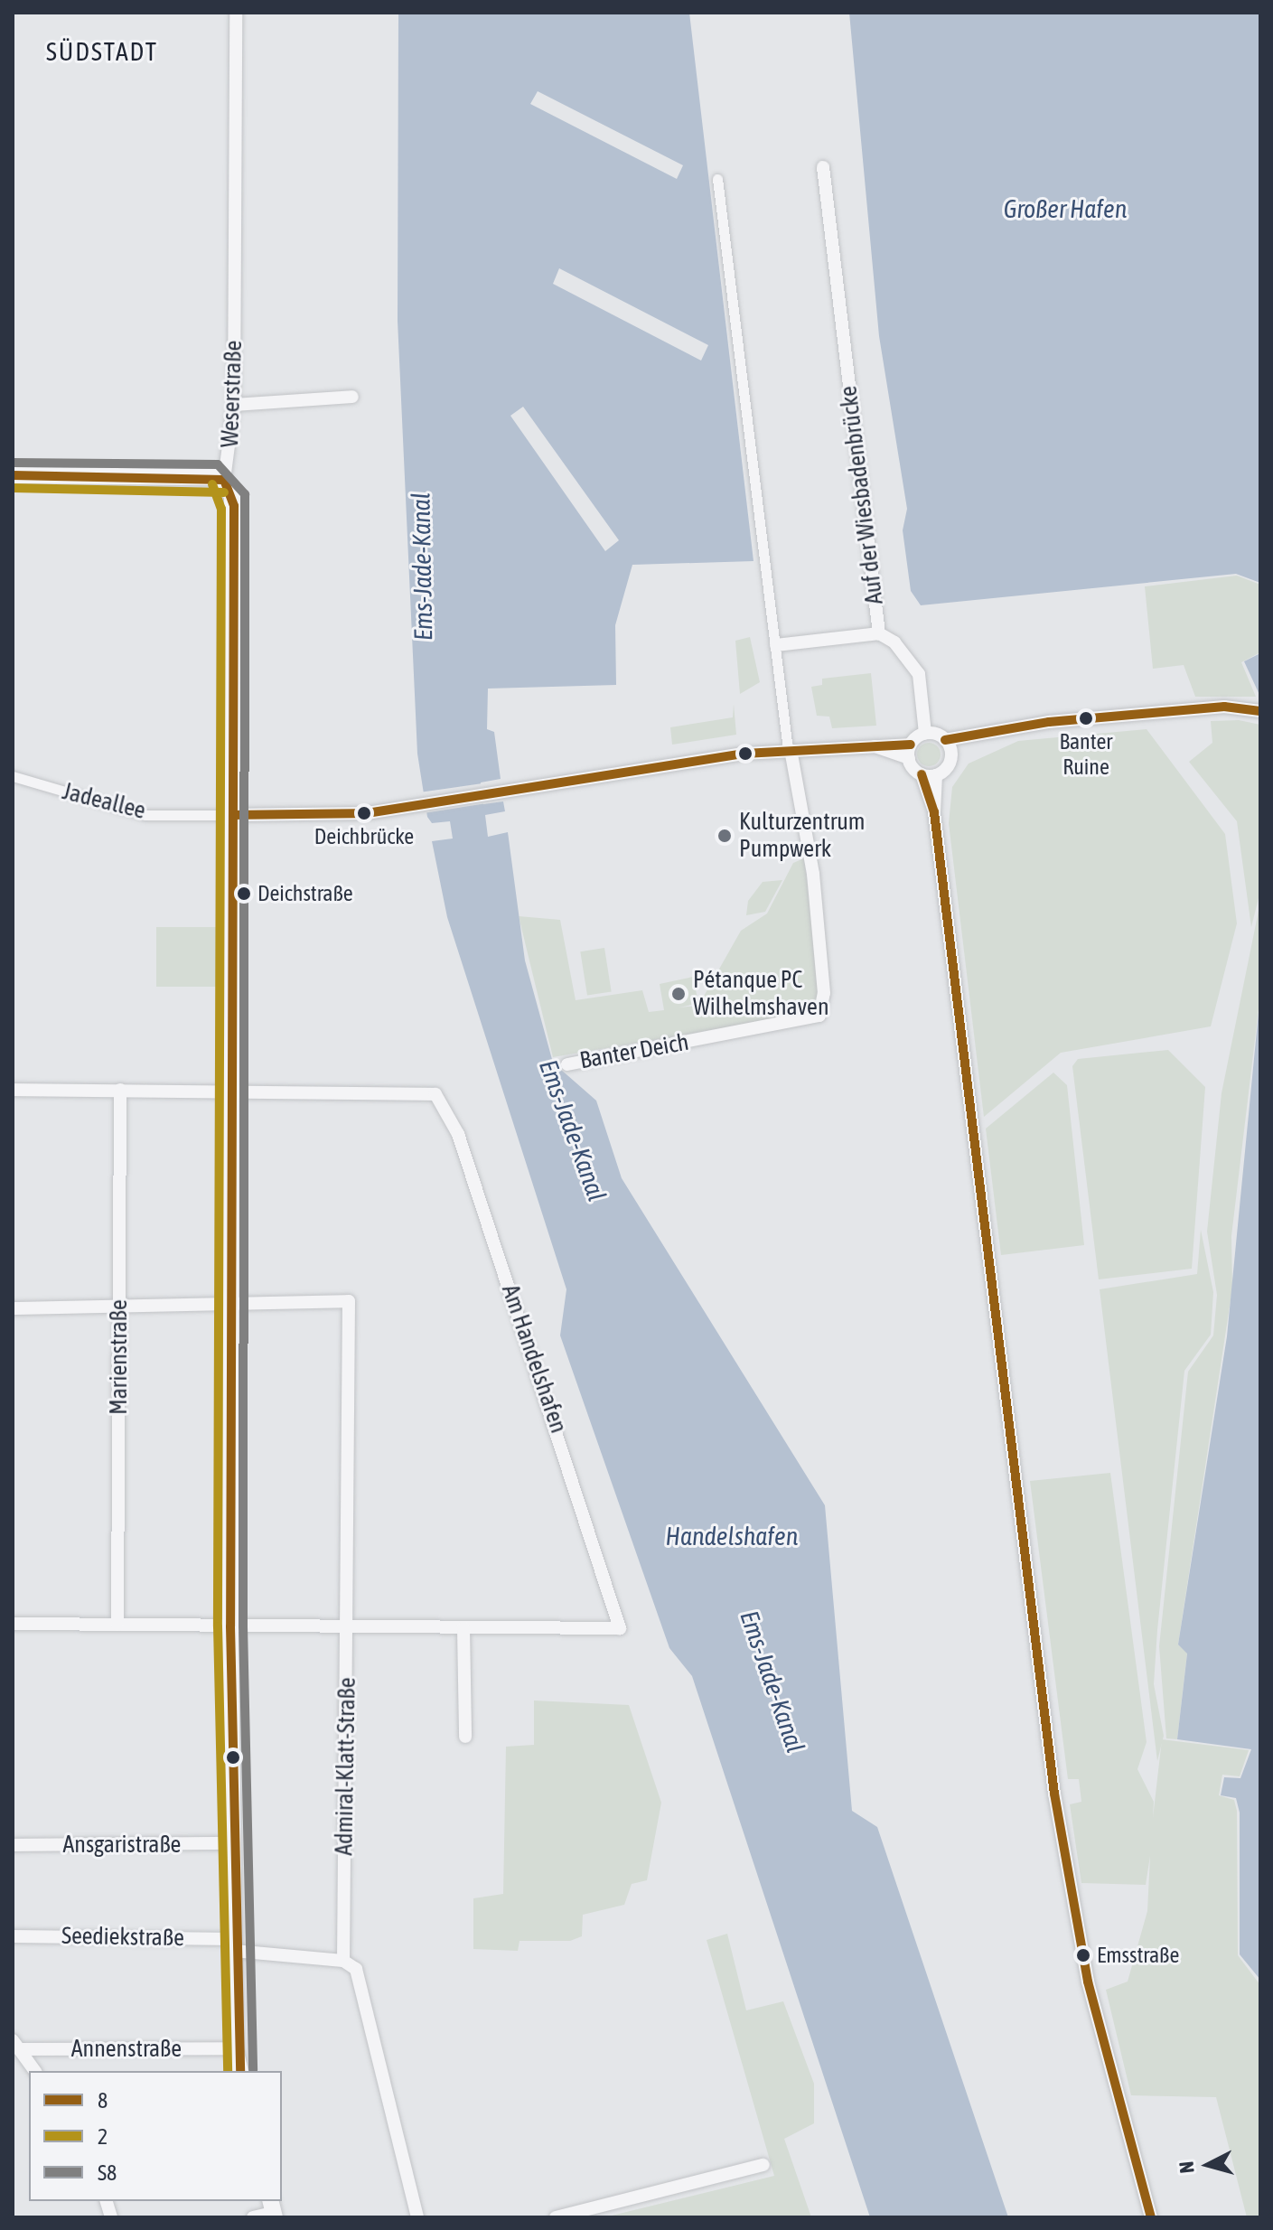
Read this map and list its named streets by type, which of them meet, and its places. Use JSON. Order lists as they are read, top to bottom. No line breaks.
{"streets":{"street":["Weserstraße","Auf der Wiesbadenbrücke","Jadeallee","Banter Deich","Marienstraße","Am Handelshafen","Admiral-Klatt-Straße","Ansgaristraße","Seediekstraße","Annenstraße"]},"crossings":[["Weserstraße","Jadeallee"],["Weserstraße","Am Handelshafen"],["Weserstraße","Admiral-Klatt-Straße"],["Weserstraße","Ansgaristraße"],["Weserstraße","Seediekstraße"],["Weserstraße","Annenstraße"],["Jadeallee","Banter Deich"],["Admiral-Klatt-Straße","Seediekstraße"]],"districts":["SÜDSTADT"],"water":["Großer Hafen","Ems-Jade-Kanal","Handelshafen"],"places":["Banter Ruine","Deichbrücke","Kulturzentrum Pumpwerk","Deichstraße","Pétanque PC Wilhelmshaven","Emsstraße"],"lines":["transit line S8","transit line 8","transit line 2"],"legend":["8","2","S8"],"north":"left"}
